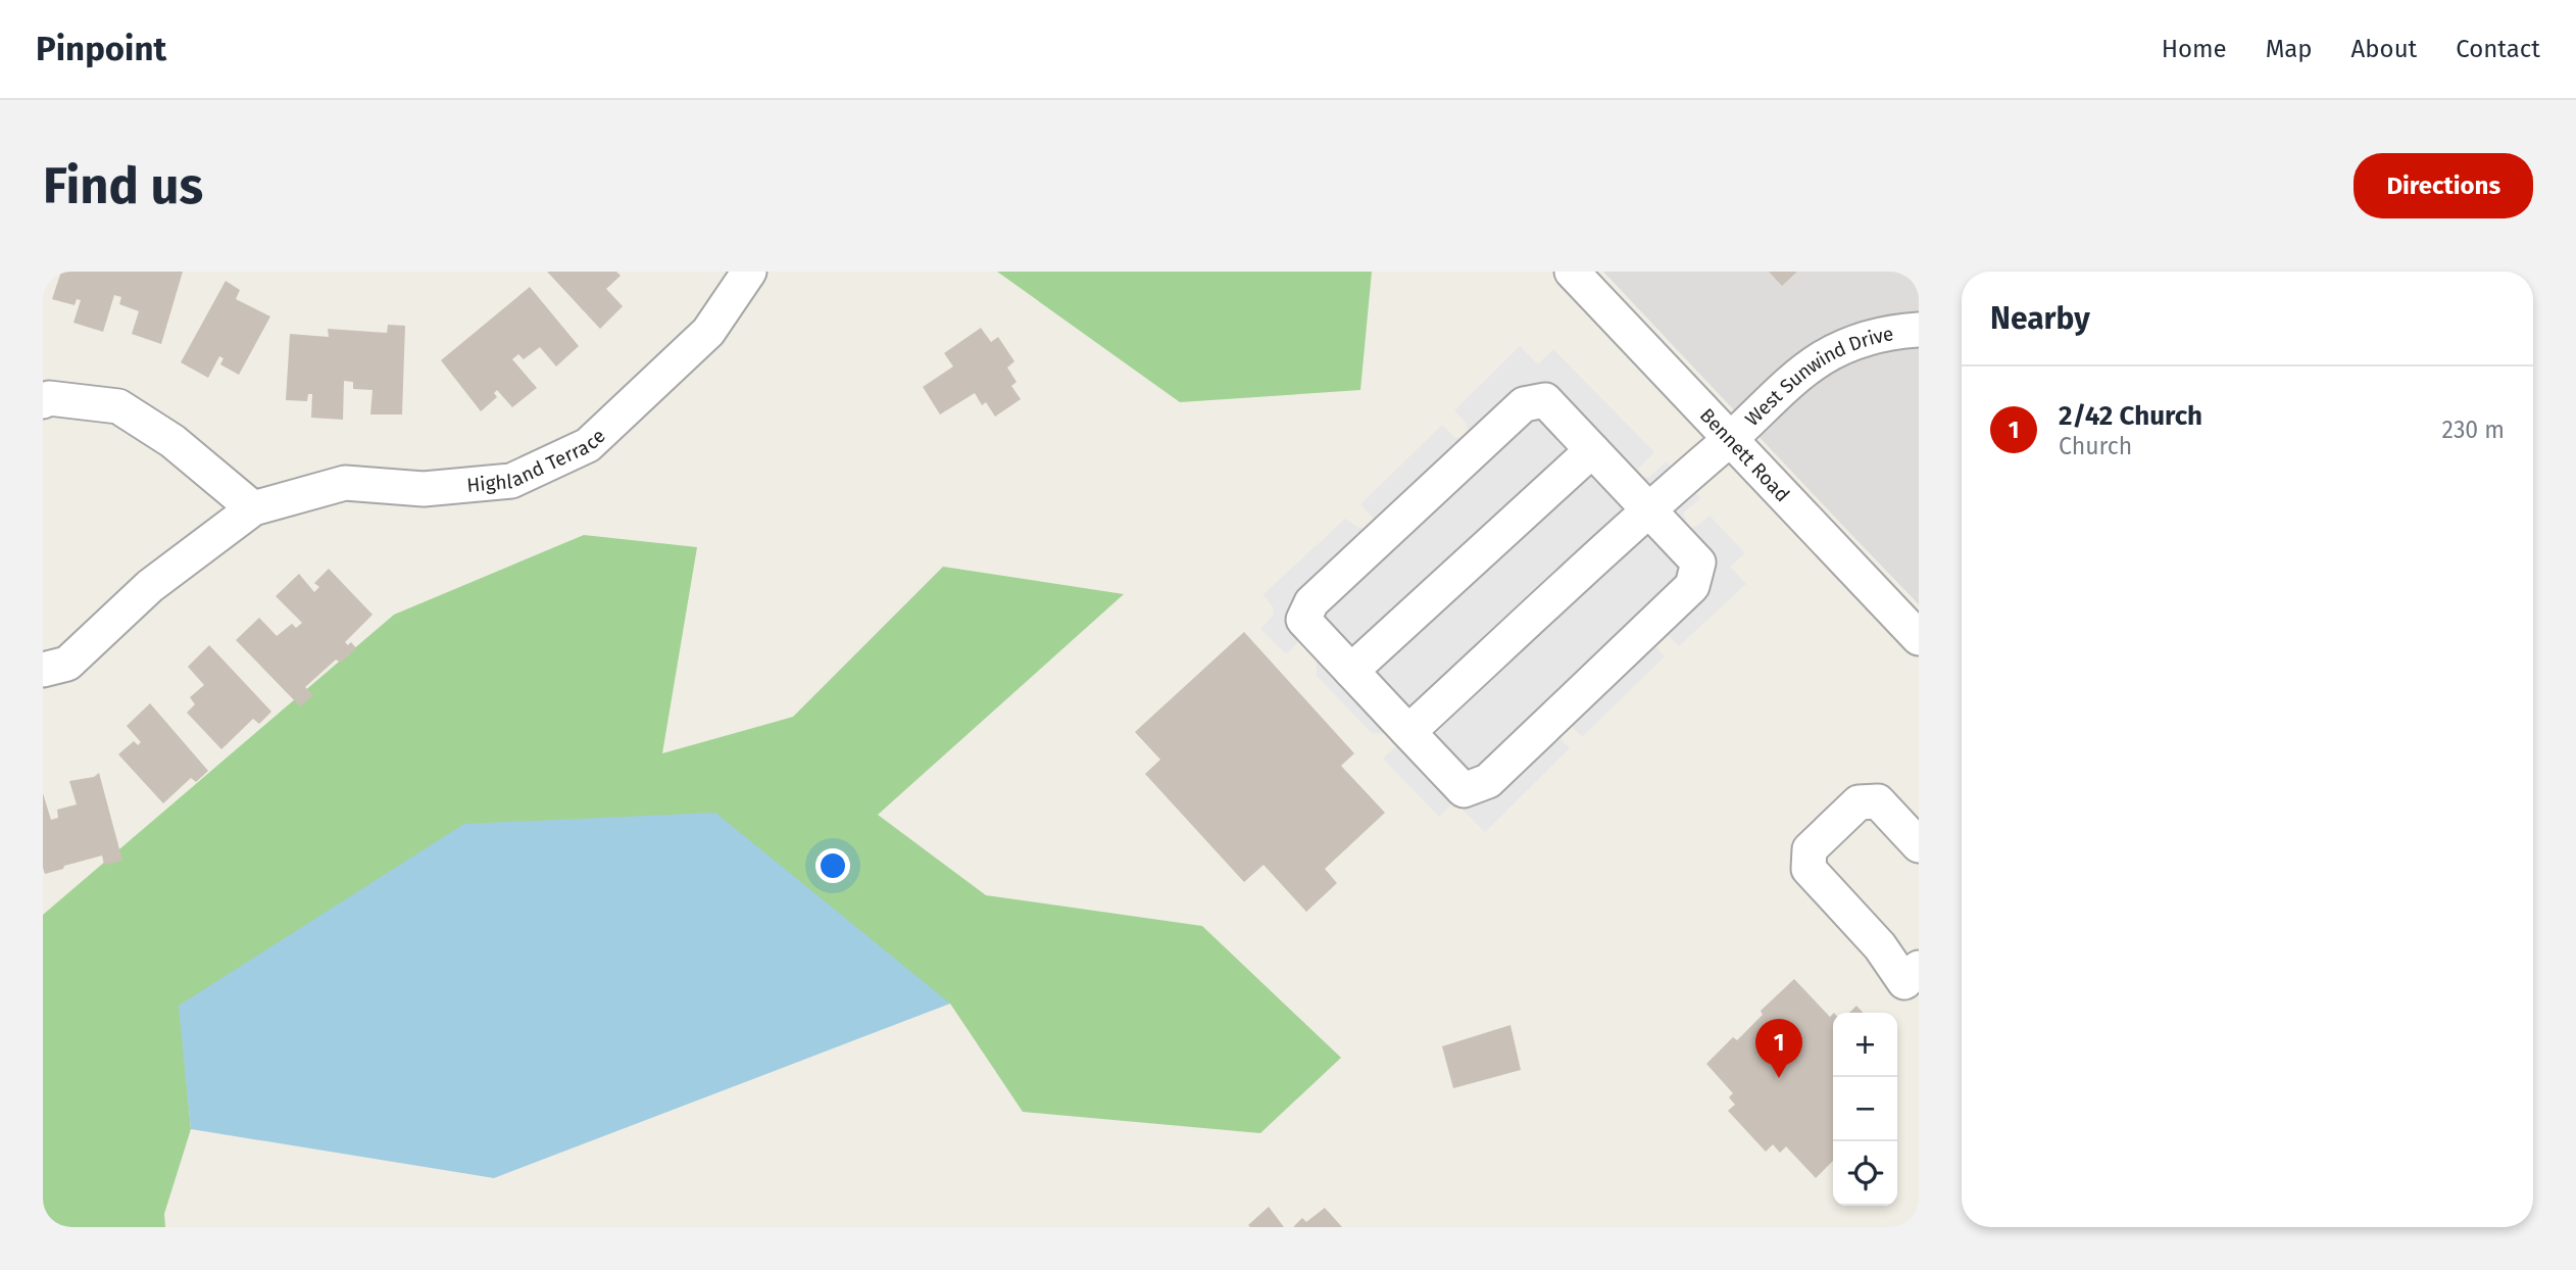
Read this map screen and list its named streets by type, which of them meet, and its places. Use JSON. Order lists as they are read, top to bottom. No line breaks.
{"streets":{"street":["West Sunwind Drive","Highland Terrace","Bennett Road"]},"crossings":[["West Sunwind Drive","Bennett Road"]],"page":{"header":"Pinpoint","nav":["Home","Map","About","Contact"],"buttons":"Directions","title":"Find us","heading":"Nearby","list":[{"mark":"1","name":"2/42 Church","note":"Church","value":"230 m"}],"map_buttons":["+","−"],"pins":"1"}}
